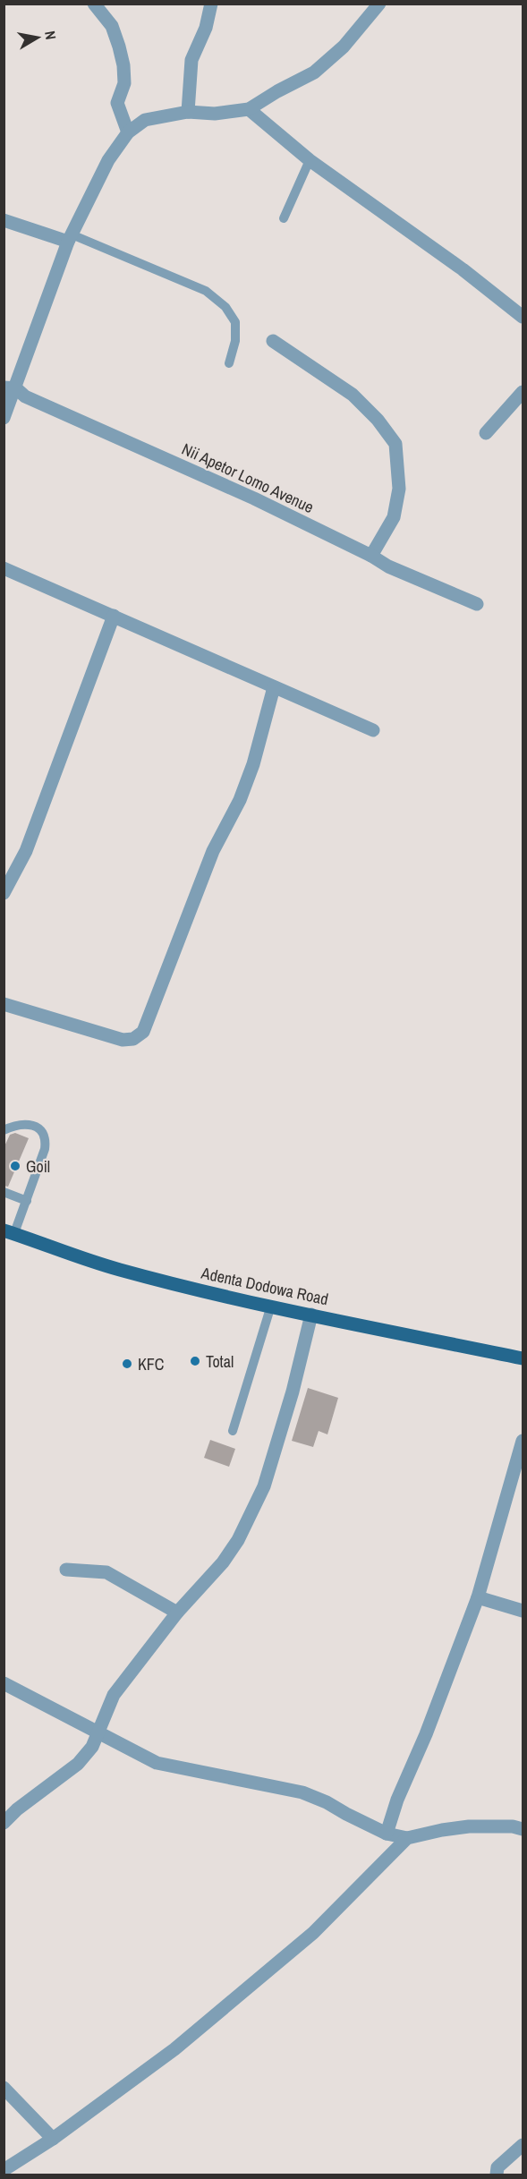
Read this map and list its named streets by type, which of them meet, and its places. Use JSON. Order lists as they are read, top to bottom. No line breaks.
{"streets":{"main road":["Adenta Dodowa Road"],"street":["Nii Apetor Lomo Avenue"]},"places":["Goil","Total","KFC"],"north":"right"}
